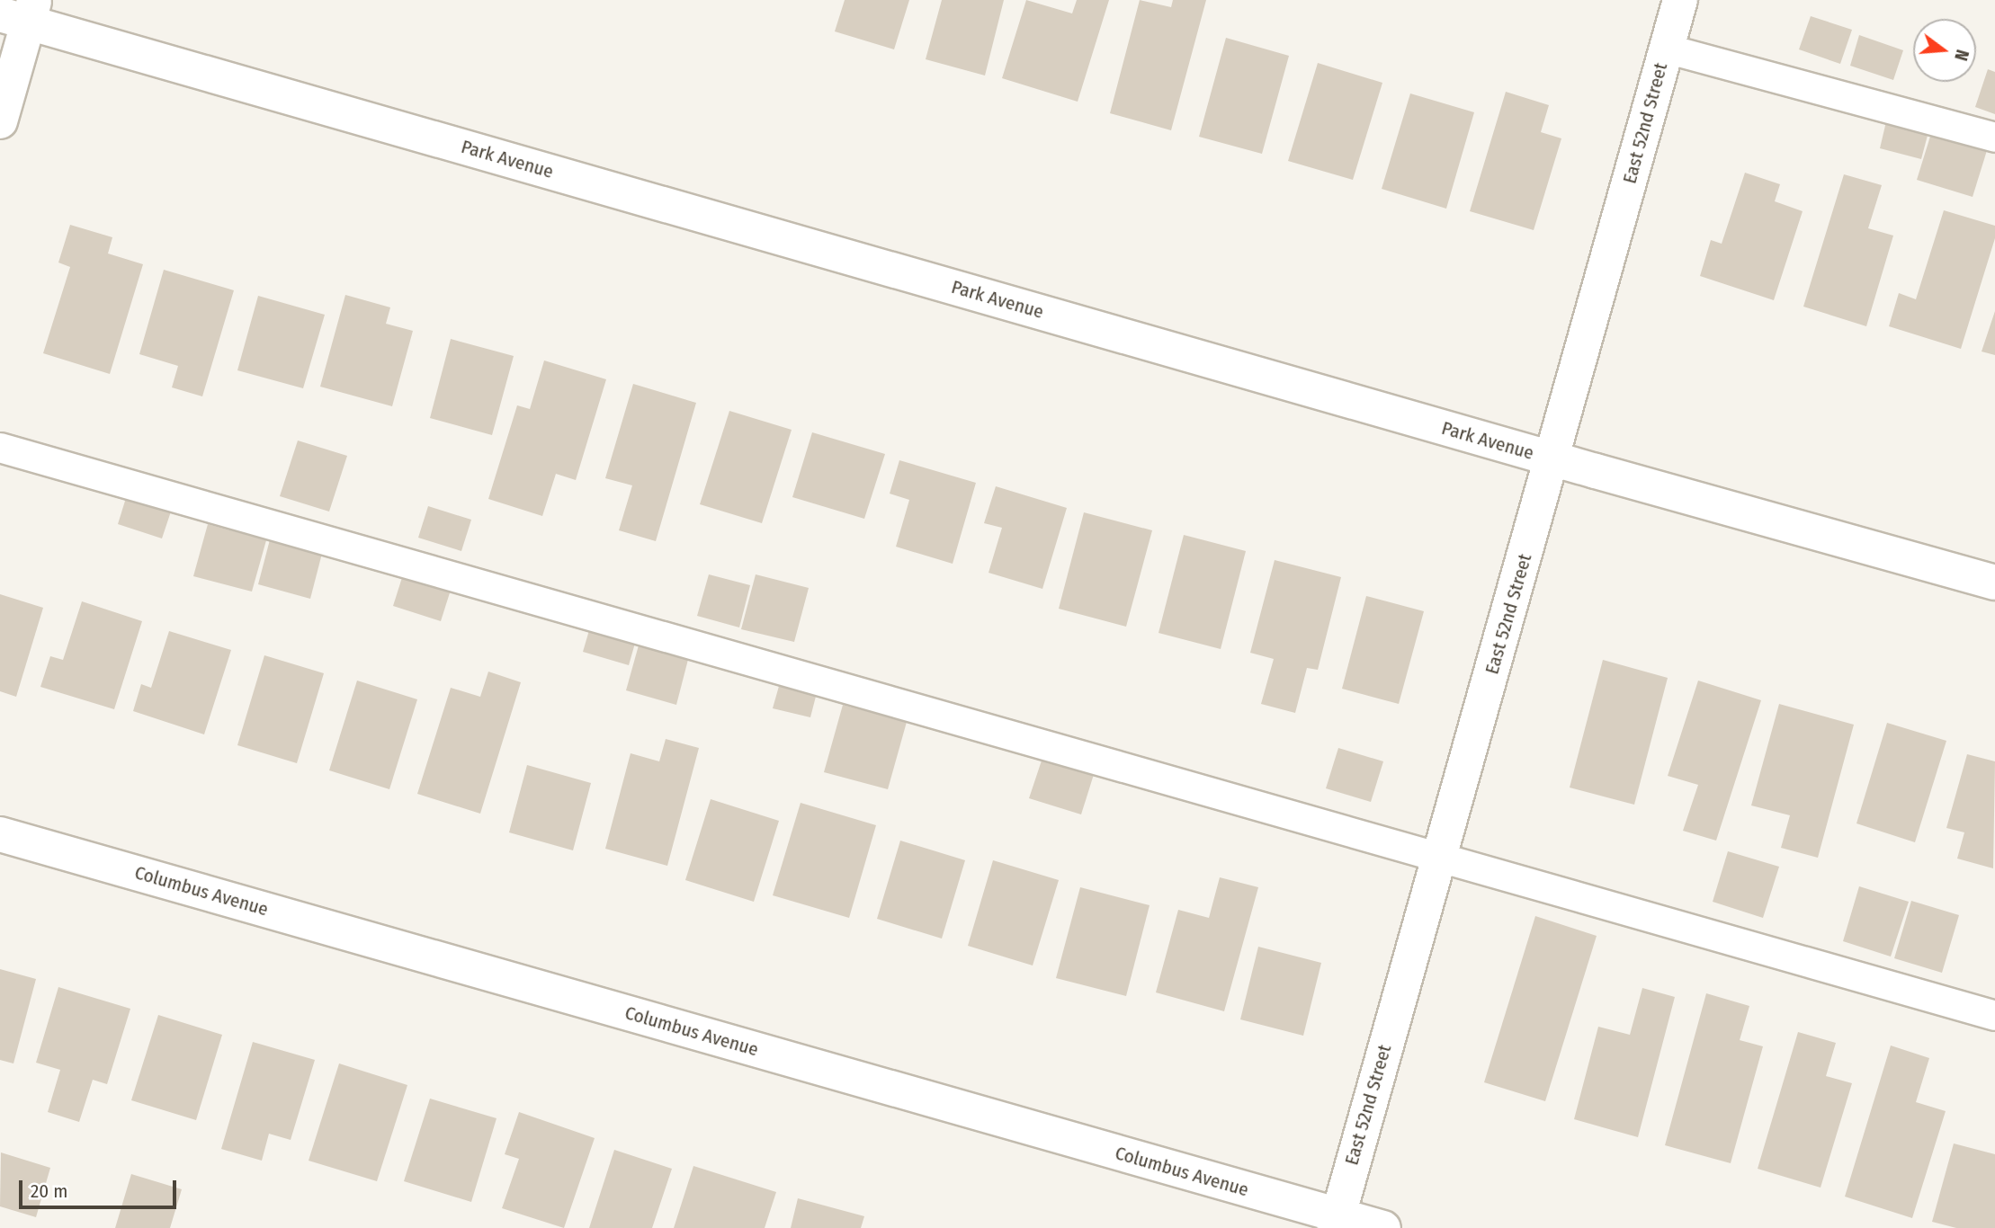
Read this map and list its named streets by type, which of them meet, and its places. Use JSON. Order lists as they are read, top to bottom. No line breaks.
{"streets":{"street":["East 52nd Street","Park Avenue","Columbus Avenue"]},"crossings":[["East 52nd Street","Park Avenue"],["East 52nd Street","Columbus Avenue"]],"scale_bar":"20 m","north":"right"}
